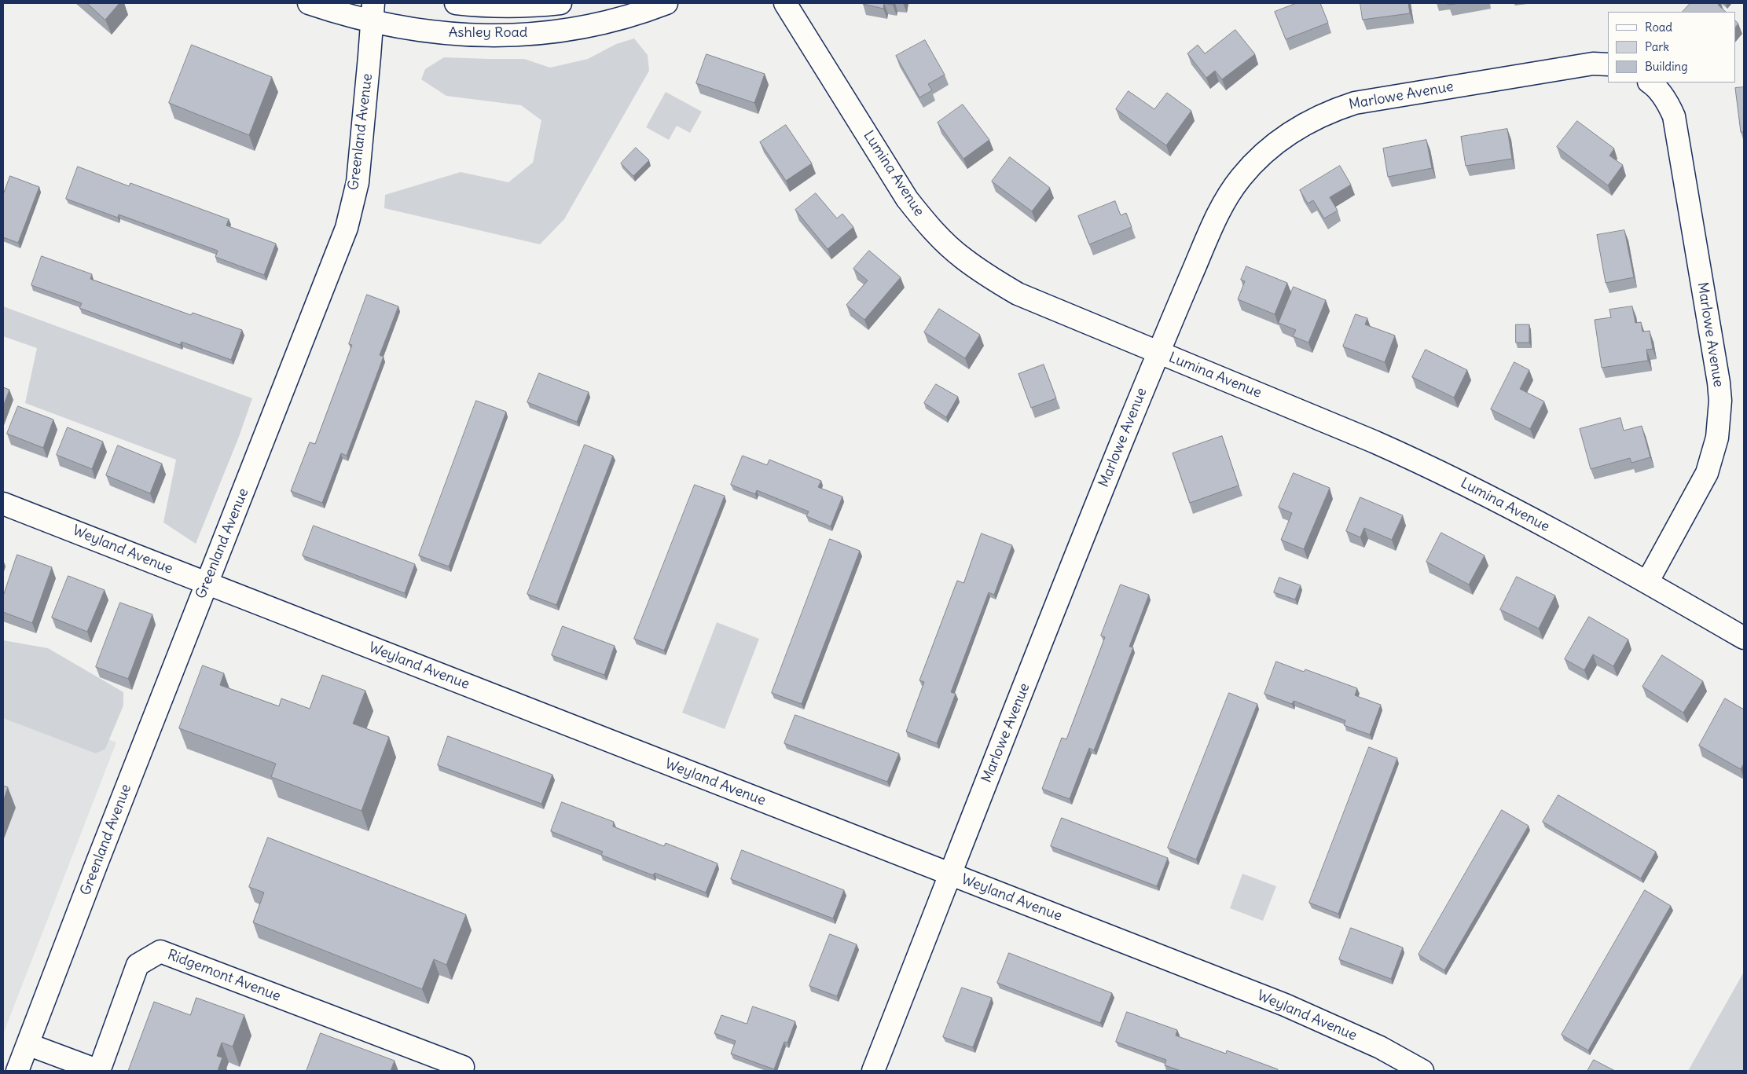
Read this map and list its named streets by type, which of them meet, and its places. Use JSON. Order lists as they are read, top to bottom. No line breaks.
{"streets":{"street":["Ashley Road","Marlowe Avenue","Greenland Avenue","Lumina Avenue","Weyland Avenue","Ridgemont Avenue"]},"crossings":[["Ashley Road","Greenland Avenue"],["Marlowe Avenue","Lumina Avenue"],["Marlowe Avenue","Weyland Avenue"],["Greenland Avenue","Weyland Avenue"],["Greenland Avenue","Ridgemont Avenue"]],"legend":["Road","Park","Building"]}
